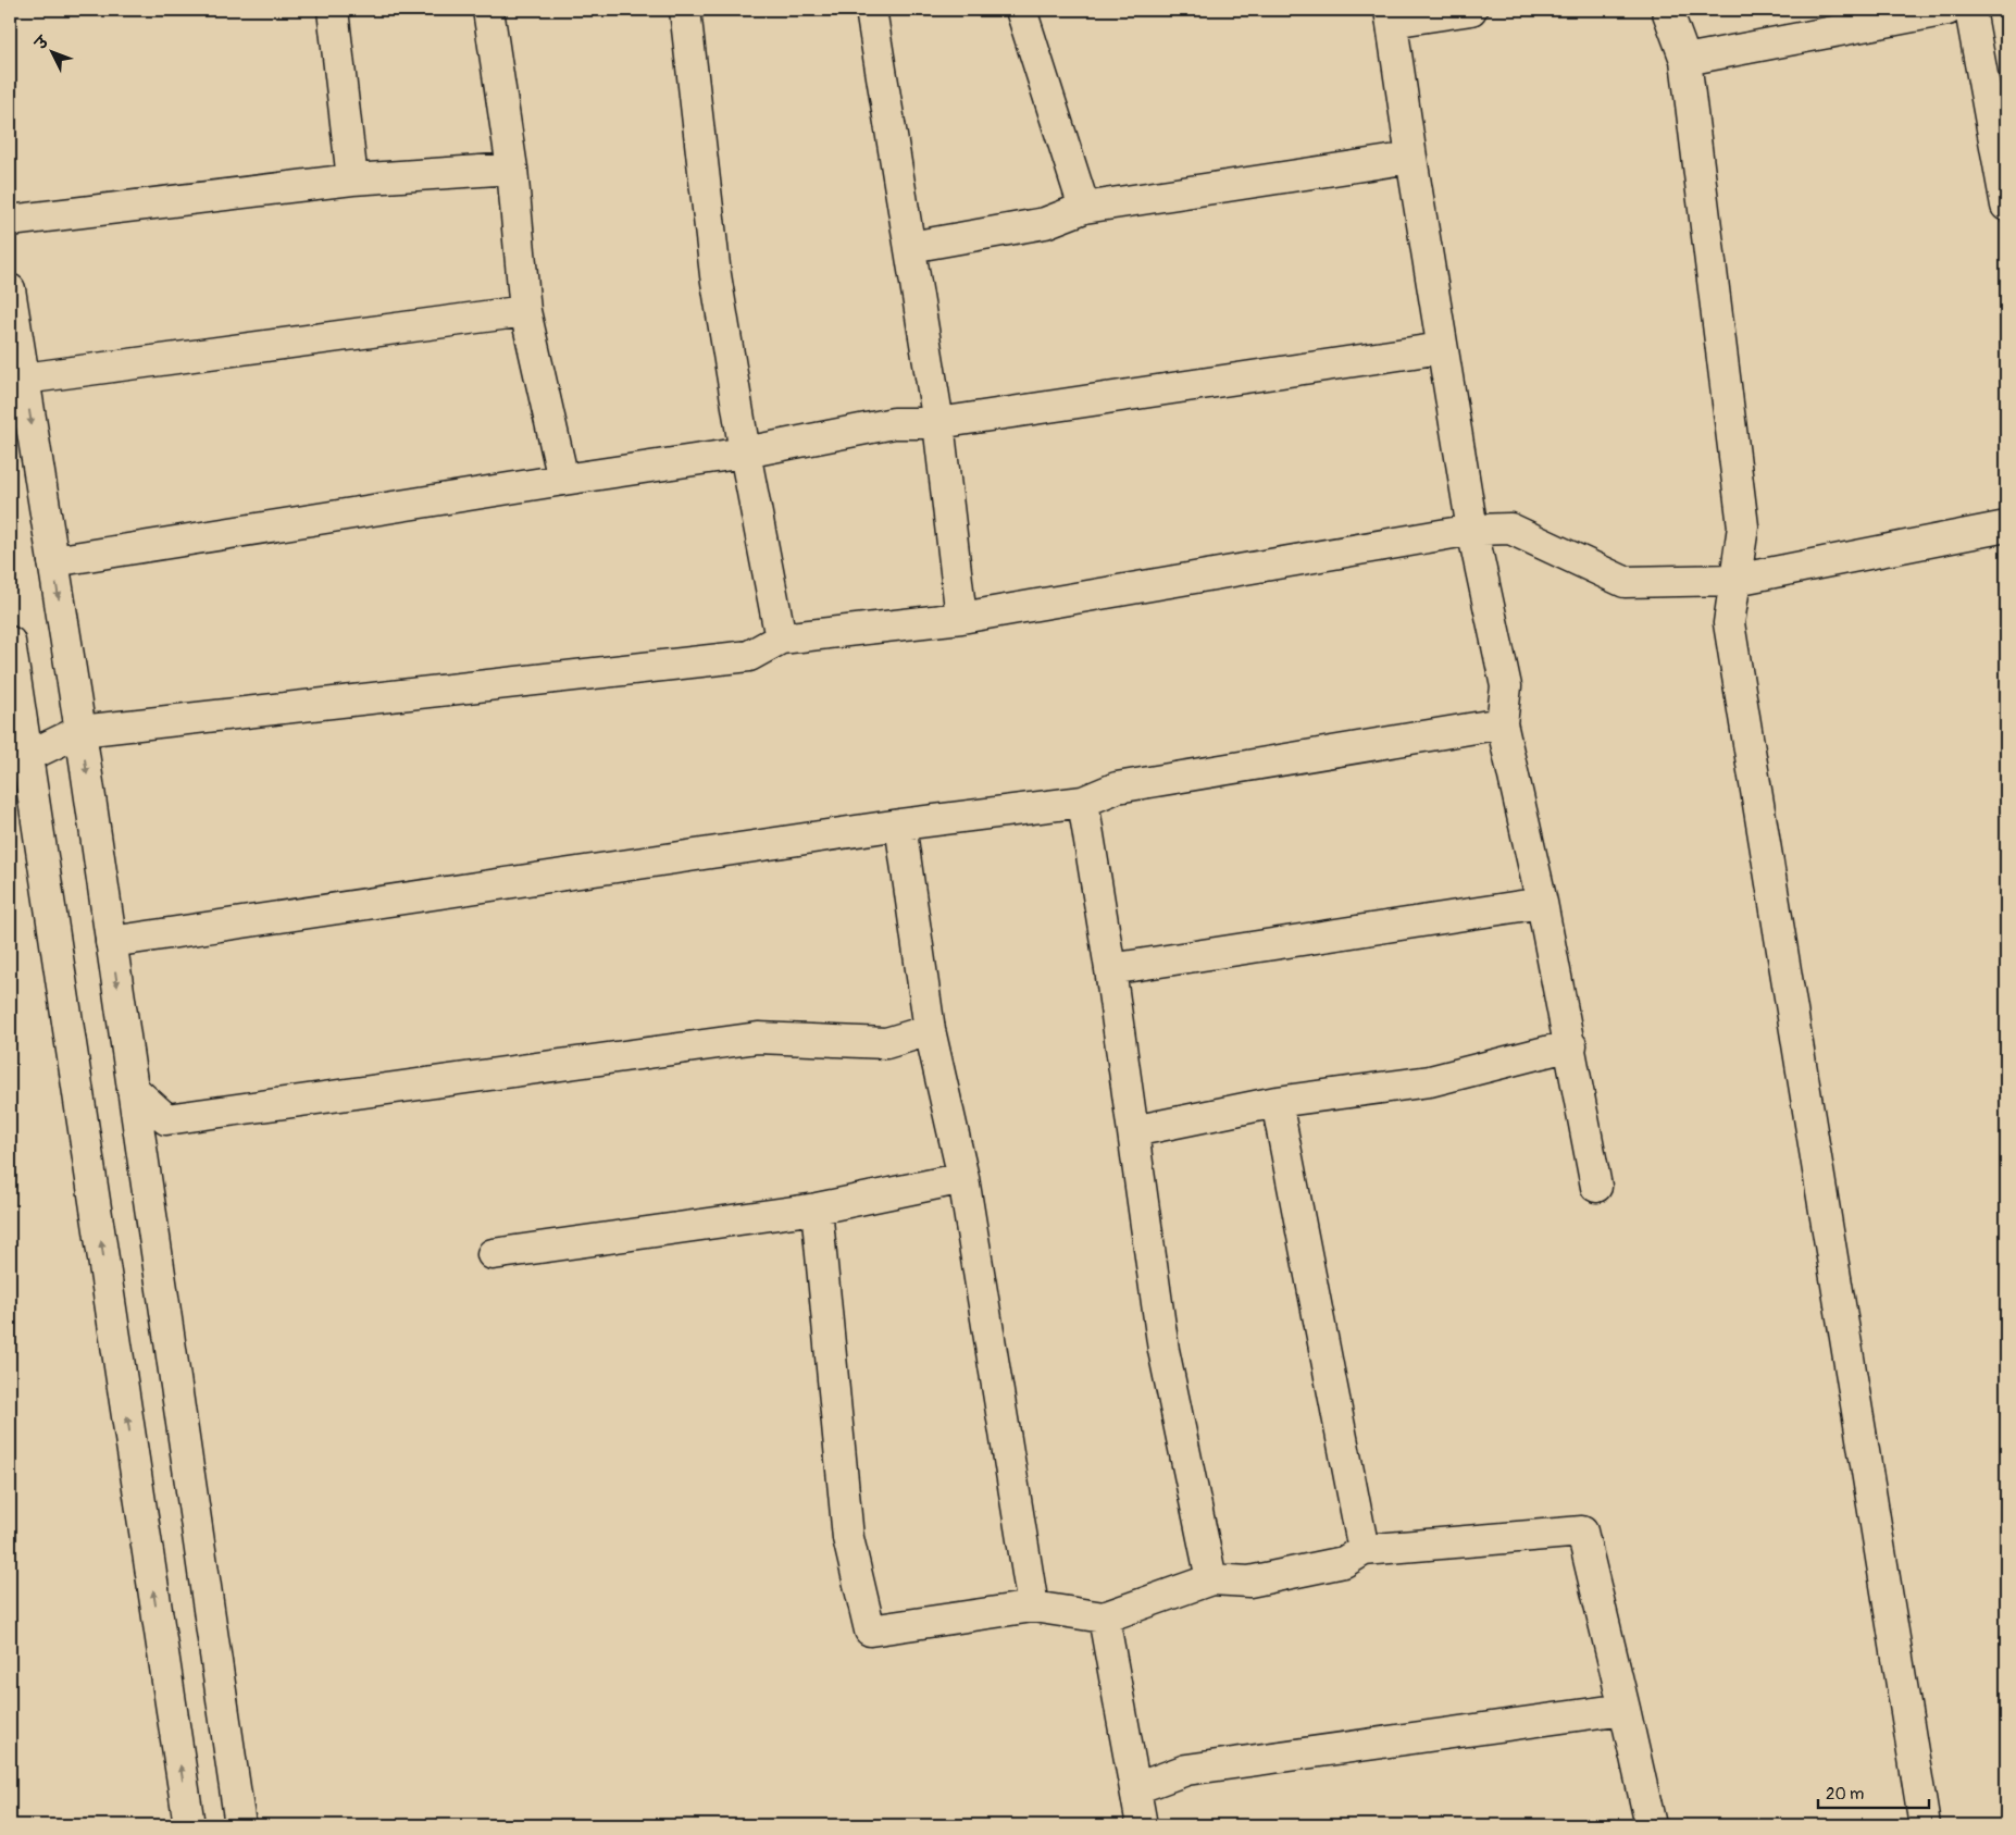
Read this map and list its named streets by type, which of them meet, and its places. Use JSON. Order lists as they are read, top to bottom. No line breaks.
{"scale_bar":"20 m","north":"top left"}
